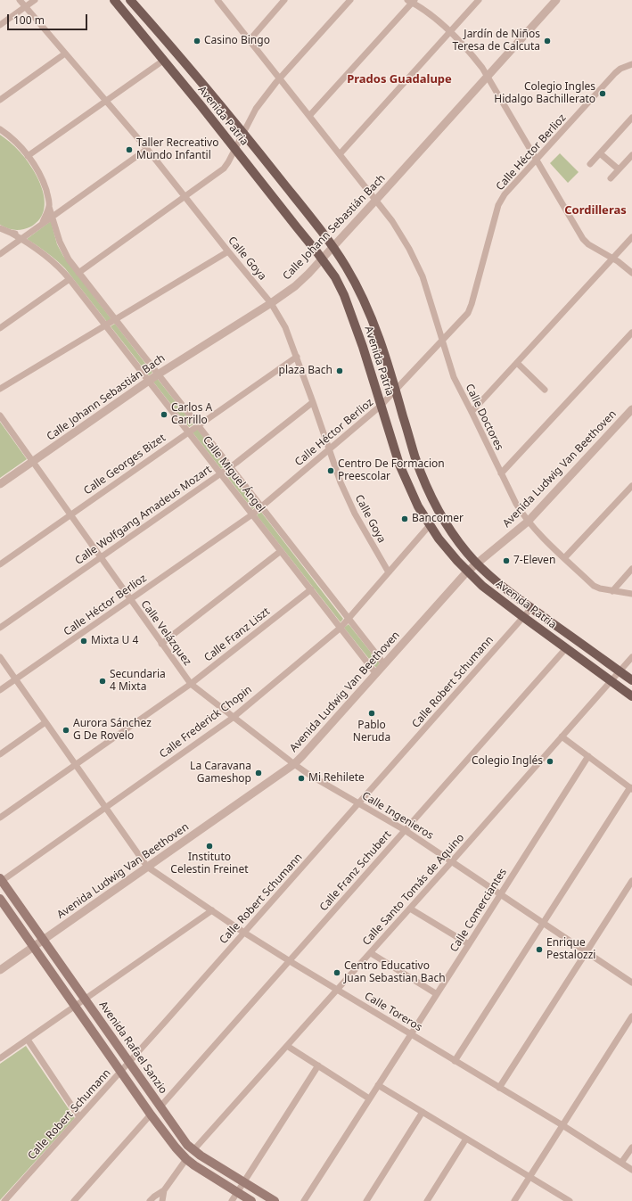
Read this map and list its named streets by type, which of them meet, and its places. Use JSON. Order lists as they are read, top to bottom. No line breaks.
{"streets":{"main road":["Avenida Patria","Avenida Rafael Sanzio"],"street":["Calle Héctor Berlioz","Calle Johann Sebastián Bach","Calle Goya","Calle Doctores","Calle Georges Bizet","Avenida Ludwig Van Beethoven","Calle Miguel Ángel","Calle Wolfgang Amadeus Mozart","Calle Velázquez","Calle Franz Liszt","Calle Robert Schumann","Calle Frederick Chopin","Calle Ingenieros","Calle Franz Schubert","Calle Santo Tomás de Aquino","Calle Comerciantes","Calle Toreros"]},"crossings":[["Avenida Patria","Calle Héctor Berlioz"],["Avenida Patria","Calle Johann Sebastián Bach"],["Avenida Patria","Avenida Ludwig Van Beethoven"],["Avenida Patria","Calle Robert Schumann"],["Avenida Patria","Calle Frederick Chopin"],["Avenida Patria","Calle Franz Schubert"],["Avenida Patria","Calle Santo Tomás de Aquino"],["Calle Héctor Berlioz","Calle Goya"],["Calle Héctor Berlioz","Calle Doctores"],["Calle Héctor Berlioz","Calle Miguel Ángel"],["Calle Héctor Berlioz","Calle Velázquez"],["Calle Johann Sebastián Bach","Calle Goya"],["Calle Johann Sebastián Bach","Calle Doctores"],["Calle Johann Sebastián Bach","Calle Miguel Ángel"],["Calle Johann Sebastián Bach","Calle Velázquez"],["Calle Goya","Calle Georges Bizet"],["Calle Goya","Calle Wolfgang Amadeus Mozart"],["Calle Goya","Calle Frederick Chopin"],["Calle Doctores","Avenida Ludwig Van Beethoven"],["Calle Georges Bizet","Calle Miguel Ángel"],["Calle Georges Bizet","Calle Velázquez"],["Avenida Ludwig Van Beethoven","Calle Miguel Ángel"],["Avenida Ludwig Van Beethoven","Calle Velázquez"],["Avenida Ludwig Van Beethoven","Calle Ingenieros"],["Avenida Ludwig Van Beethoven","Calle Toreros"],["Avenida Ludwig Van Beethoven","Avenida Rafael Sanzio"],["Calle Miguel Ángel","Calle Wolfgang Amadeus Mozart"],["Calle Miguel Ángel","Calle Franz Liszt"],["Calle Miguel Ángel","Calle Frederick Chopin"],["Calle Wolfgang Amadeus Mozart","Calle Velázquez"],["Calle Velázquez","Calle Franz Liszt"],["Calle Velázquez","Calle Frederick Chopin"],["Calle Velázquez","Calle Ingenieros"],["Calle Robert Schumann","Calle Ingenieros"],["Calle Robert Schumann","Calle Toreros"],["Calle Robert Schumann","Avenida Rafael Sanzio"],["Calle Frederick Chopin","Avenida Rafael Sanzio"],["Calle Ingenieros","Calle Franz Schubert"],["Calle Ingenieros","Calle Santo Tomás de Aquino"],["Calle Ingenieros","Calle Comerciantes"],["Calle Franz Schubert","Calle Toreros"],["Calle Franz Schubert","Avenida Rafael Sanzio"],["Calle Santo Tomás de Aquino","Calle Toreros"],["Calle Santo Tomás de Aquino","Avenida Rafael Sanzio"],["Calle Comerciantes","Calle Toreros"]],"districts":["Prados Guadalupe","Cordilleras"],"places":["Casino Bingo","Jardín de Niños Teresa de Calcuta","Colegio Ingles Hidalgo Bachillerato","Taller Recreativo Mundo Infantil","plaza Bach","Carlos A Carrillo","Centro De Formacion Preescolar","Bancomer","7-Eleven","Mixta U 4","Secundaria 4 Mixta","Pablo Neruda","Aurora Sánchez G De Rovelo","Colegio Inglés","La Caravana Gameshop","Mi Rehilete","Instituto Celestin Freinet","Enrique Pestalozzi","Centro Educativo Juan Sebastian Bach"],"scale_bar":"100 m"}
